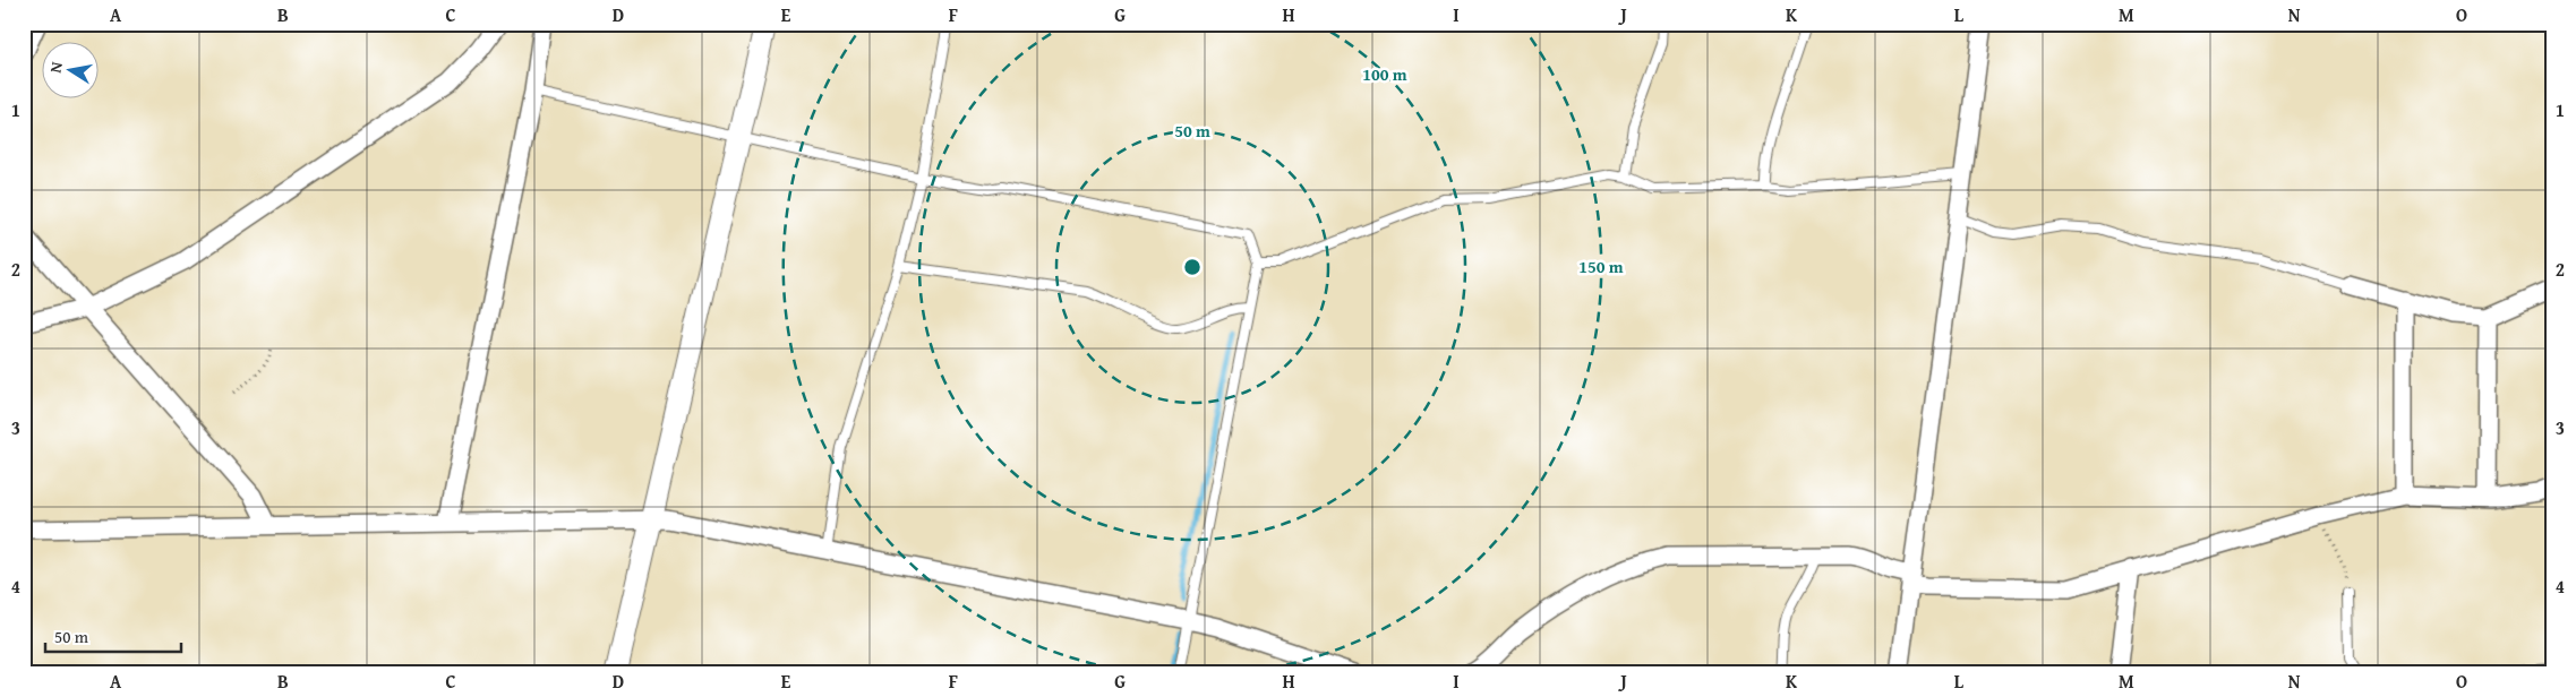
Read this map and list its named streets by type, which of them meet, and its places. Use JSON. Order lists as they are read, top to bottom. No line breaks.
{"scale_bar":"50 m","north":"left","grid":{"columns":["A","B","C","D","E","F","G","H","I","J","K","L","M","N","O"],"rows":["1","2","3","4"]},"rings":["100 m","50 m","150 m"]}
